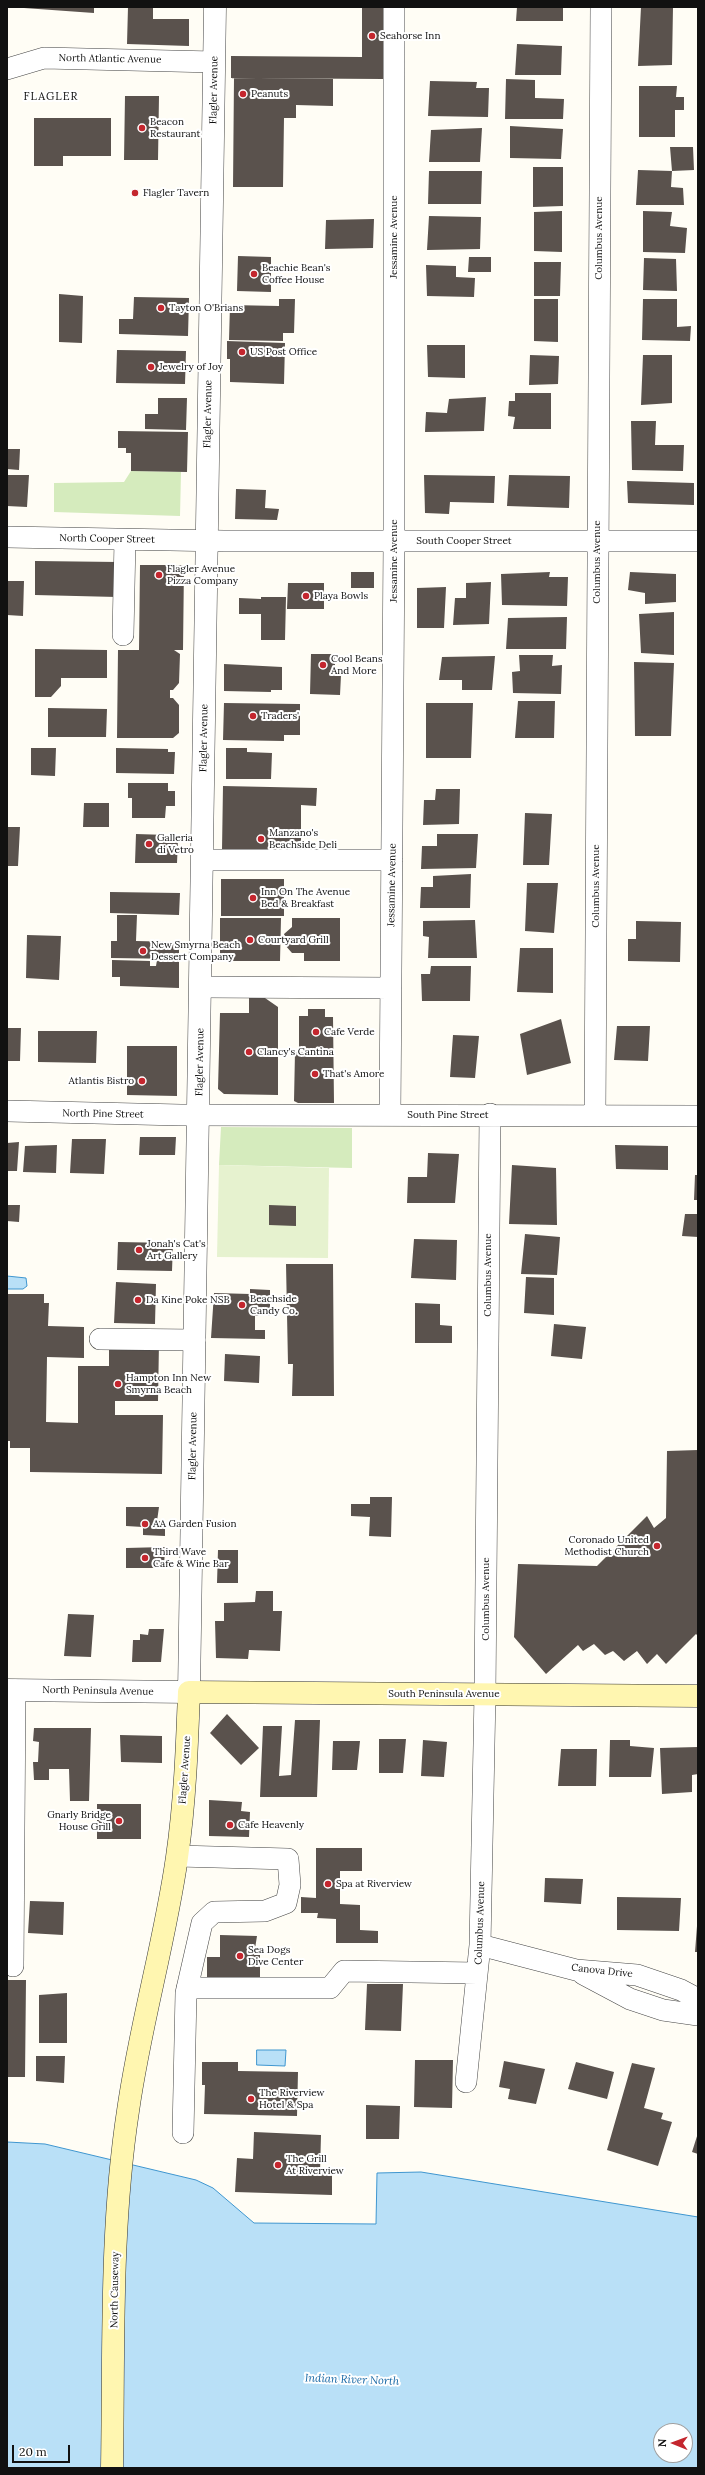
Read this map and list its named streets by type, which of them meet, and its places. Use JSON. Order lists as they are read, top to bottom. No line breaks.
{"streets":{"main road":["Flagler Avenue","South Peninsula Avenue","North Causeway"],"street":["North Atlantic Avenue","Jessamine Avenue","Columbus Avenue","North Cooper Street","South Cooper Street","North Pine Street","South Pine Street","North Peninsula Avenue","Canova Drive"]},"crossings":[["North Atlantic Avenue","Flagler Avenue"],["Flagler Avenue","North Cooper Street"],["Flagler Avenue","South Cooper Street"],["Flagler Avenue","North Pine Street"],["Flagler Avenue","South Pine Street"],["Flagler Avenue","North Peninsula Avenue"],["Flagler Avenue","South Peninsula Avenue"],["Flagler Avenue","North Causeway"],["Jessamine Avenue","South Cooper Street"],["Jessamine Avenue","South Pine Street"],["Columbus Avenue","South Cooper Street"],["Columbus Avenue","South Pine Street"],["Columbus Avenue","South Peninsula Avenue"],["Columbus Avenue","Canova Drive"],["North Cooper Street","South Cooper Street"],["North Pine Street","South Pine Street"],["North Peninsula Avenue","South Peninsula Avenue"]],"districts":["FLAGLER"],"water":["Indian River North"],"places":["Seahorse Inn","Peanuts","Beacon Restaurant","Flagler Tavern","Beachie Bean's Coffee House","Tayton O'Brians","US Post Office","Jewelry of Joy","Flagler Avenue Pizza Company","Playa Bowls","Cool Beans And More","Traders'","Manzano's Beachside Deli","Galleria di Vetro","Inn On The Avenue Bed & Breakfast","Courtyard Grill","New Smyrna Beach Dessert Company","Cafe Verde","Clancy's Cantina","That's Amore","Atlantis Bistro","Jonah's Cat's Art Gallery","Da Kine Poke NSB","Beachside Candy Co.","Hampton Inn New Smyrna Beach","AA Garden Fusion","Coronado United Methodist Church","Third Wave Cafe & Wine Bar","Gnarly Bridge House Grill","Cafe Heavenly","Spa at Riverview","Sea Dogs Dive Center","The Riverview Hotel & Spa","The Grill At Riverview"],"scale_bar":"20 m","north":"left"}
